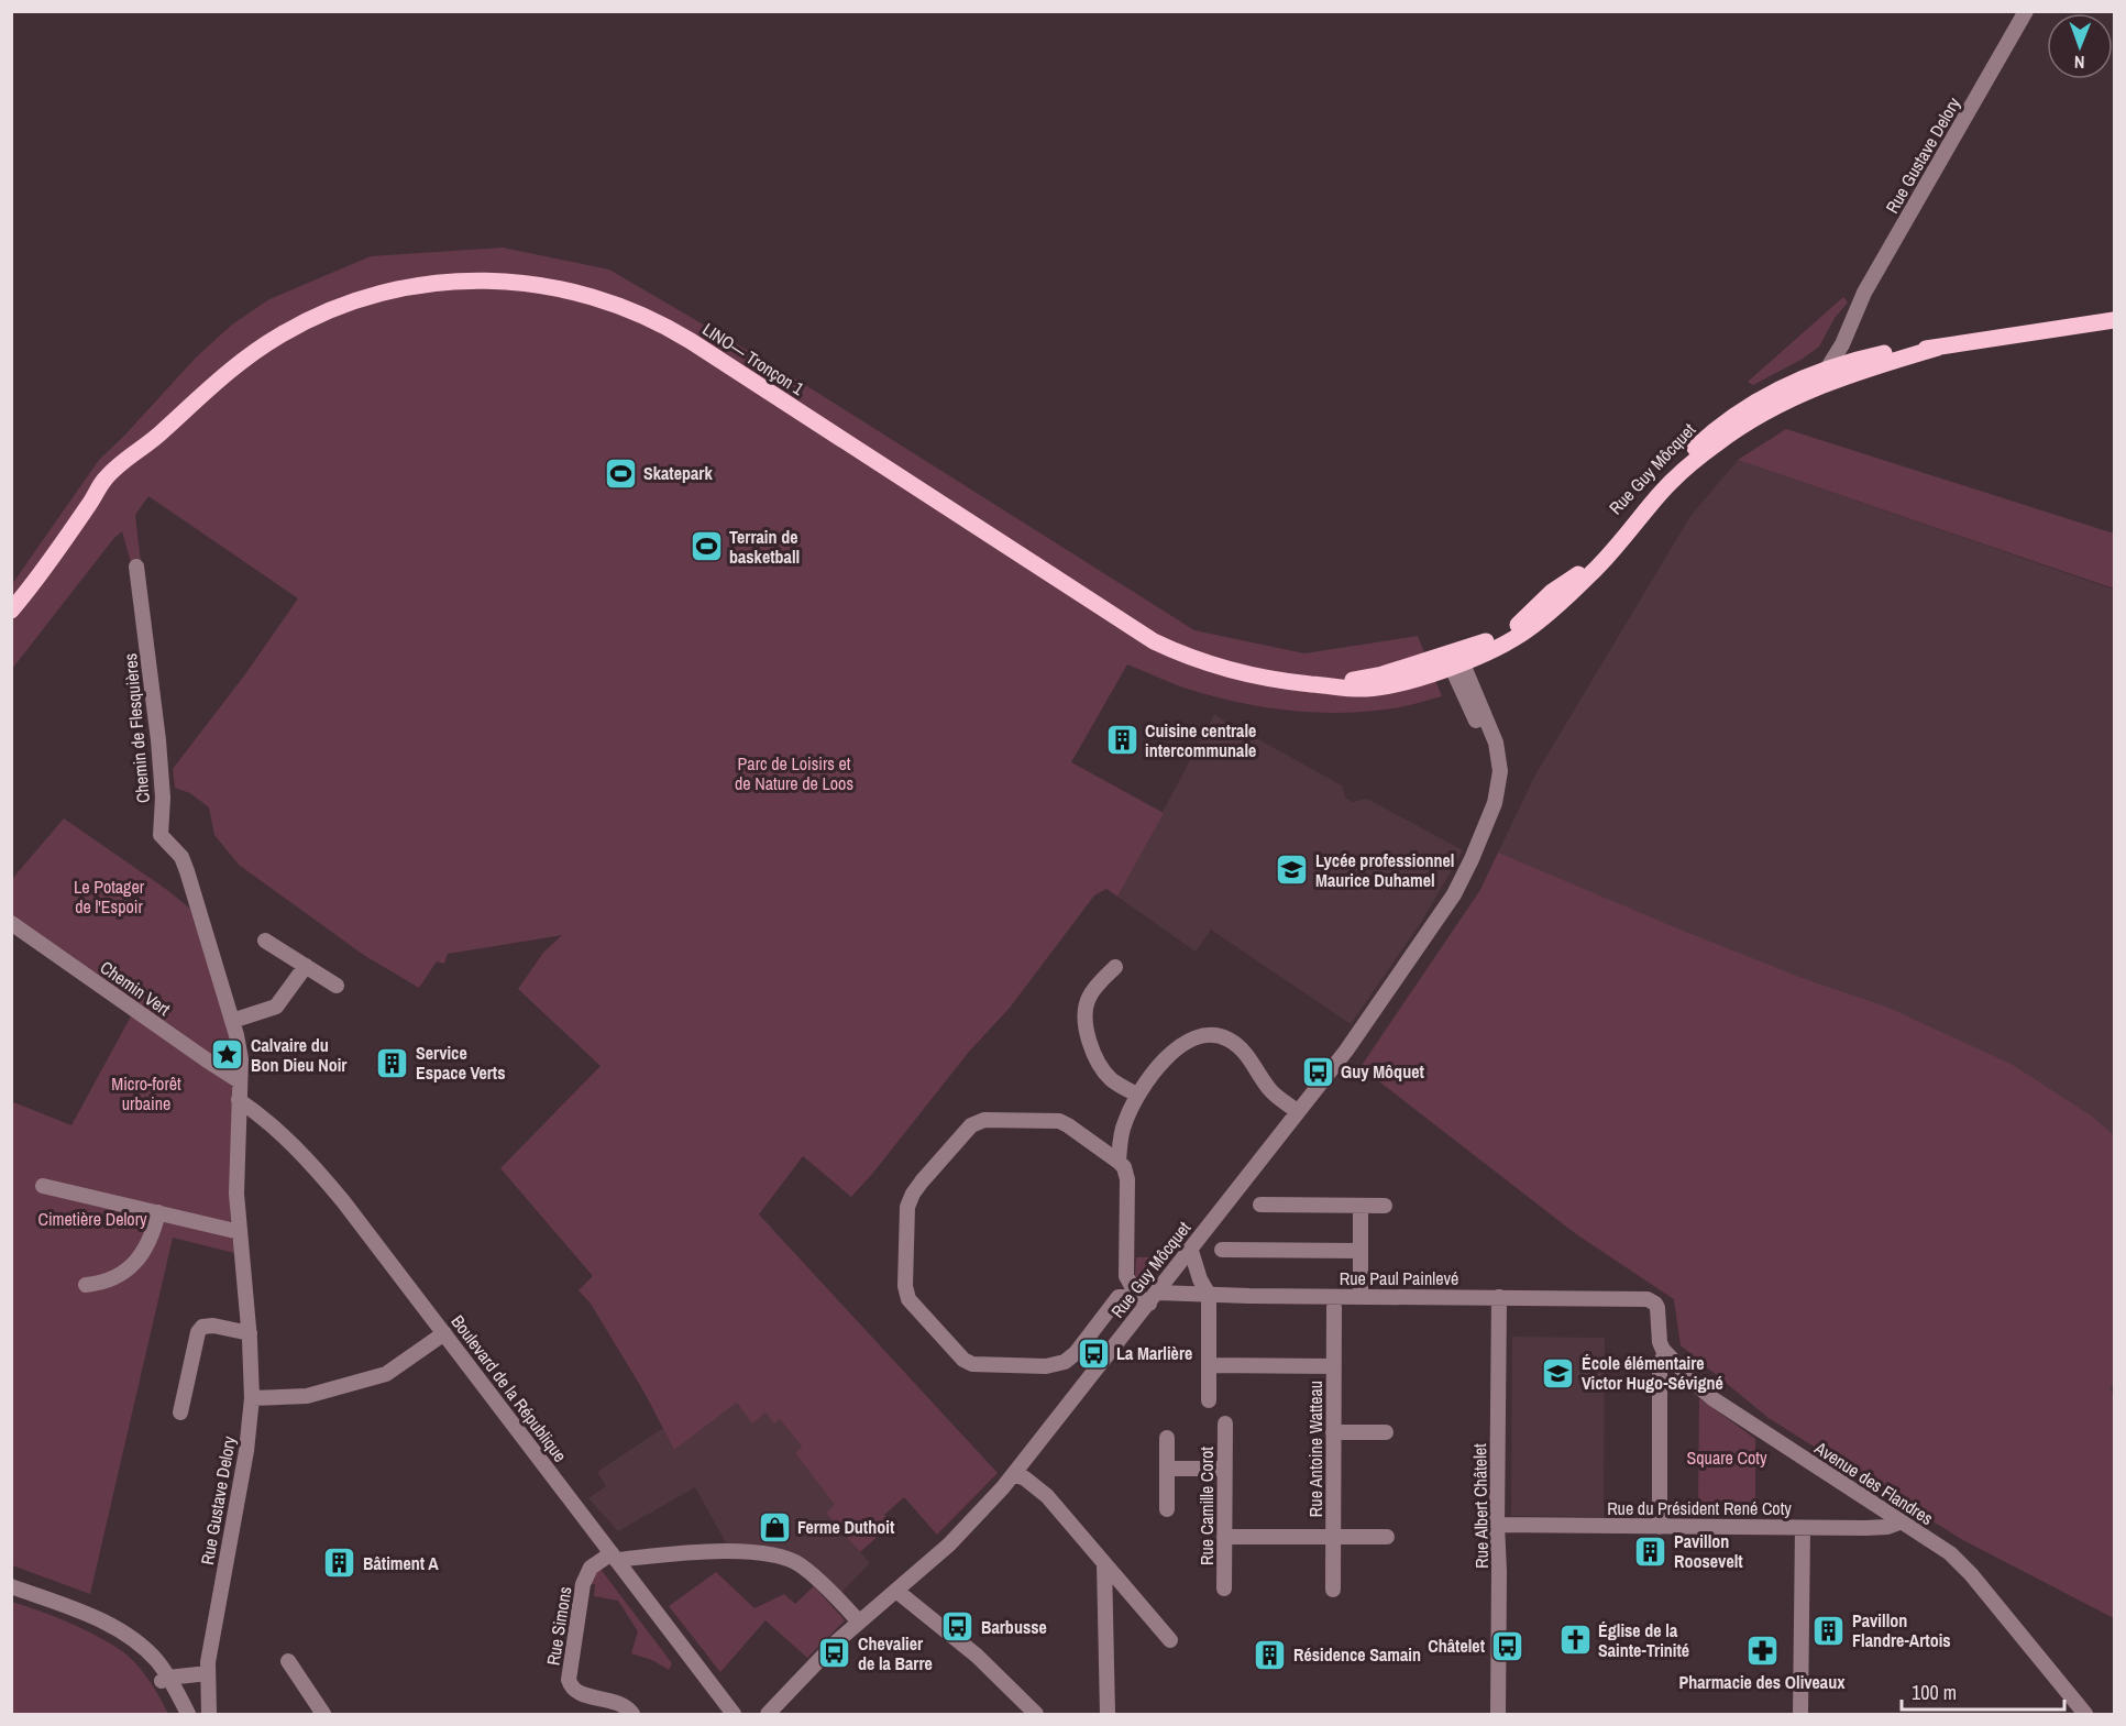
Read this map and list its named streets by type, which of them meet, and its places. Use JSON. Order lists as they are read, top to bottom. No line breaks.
{"streets":{"main road":["LINO— Tronçon 1","Rue Guy Môcquet"],"street":["Rue Gustave Delory","Chemin de Flesquières","Chemin Vert","Rue Paul Painlevé","Boulevard de la République","Rue Antoine Watteau","Avenue des Flandres","Rue Camille Corot","Rue Albert Châtelet","Rue du Président René Coty","Rue Simons"]},"crossings":[["Rue Gustave Delory","Rue Guy Môcquet"],["Rue Gustave Delory","Chemin de Flesquières"],["Rue Gustave Delory","Chemin Vert"],["Rue Gustave Delory","Boulevard de la République"],["LINO— Tronçon 1","Rue Guy Môcquet"],["Rue Guy Môcquet","Rue Paul Painlevé"],["Chemin de Flesquières","Chemin Vert"],["Rue Paul Painlevé","Avenue des Flandres"],["Rue Paul Painlevé","Rue Albert Châtelet"],["Boulevard de la République","Rue Simons"],["Avenue des Flandres","Rue du Président René Coty"],["Rue Albert Châtelet","Rue du Président René Coty"]],"parks":["Parc de Loisirs et de Nature de Loos","Le Potager de l'Espoir","Micro-forêt urbaine","Cimetière Delory","Square Coty"],"places":{"sports":["Skatepark","Terrain de basketball"],"building":["Cuisine centrale intercommunale","Service Espace Verts","Pavillon Roosevelt","Bâtiment A","Pavillon Flandre-Artois","Résidence Samain"],"school or university":["Lycée professionnel Maurice Duhamel","École élémentaire Victor Hugo-Sévigné"],"place":["Calvaire du Bon Dieu Noir"],"bus stop":["Guy Môquet","La Marlière","Barbusse","Châtelet","Chevalier de la Barre"],"shop":["Ferme Duthoit"],"church":["Église de la Sainte-Trinité"],"pharmacy":["Pharmacie des Oliveaux"]},"scale_bar":"100 m","north":"bottom"}
